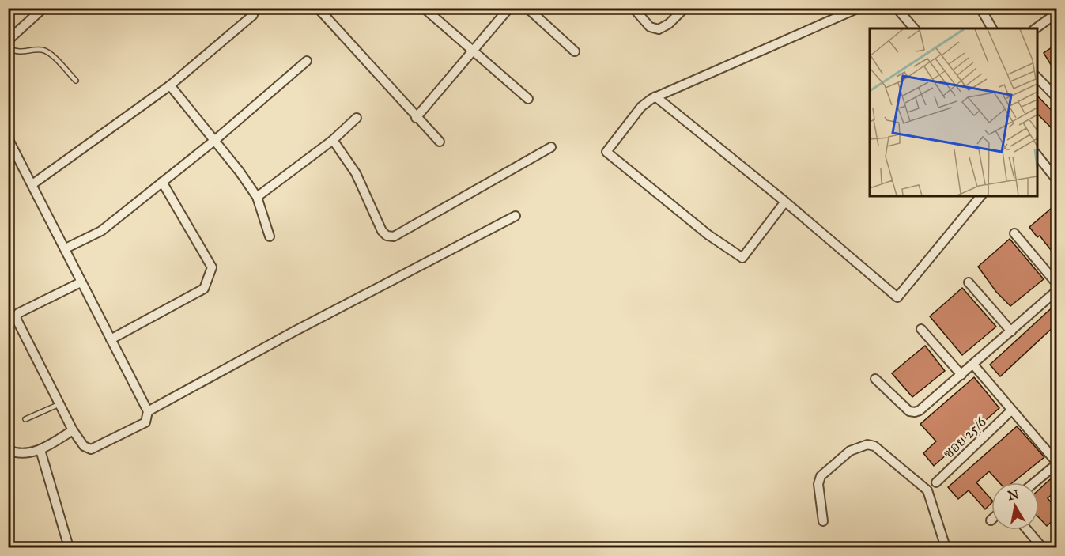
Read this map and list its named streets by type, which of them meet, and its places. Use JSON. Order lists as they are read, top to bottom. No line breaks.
{"streets":{"street":["ซอย 25/6"]},"north":"top"}
